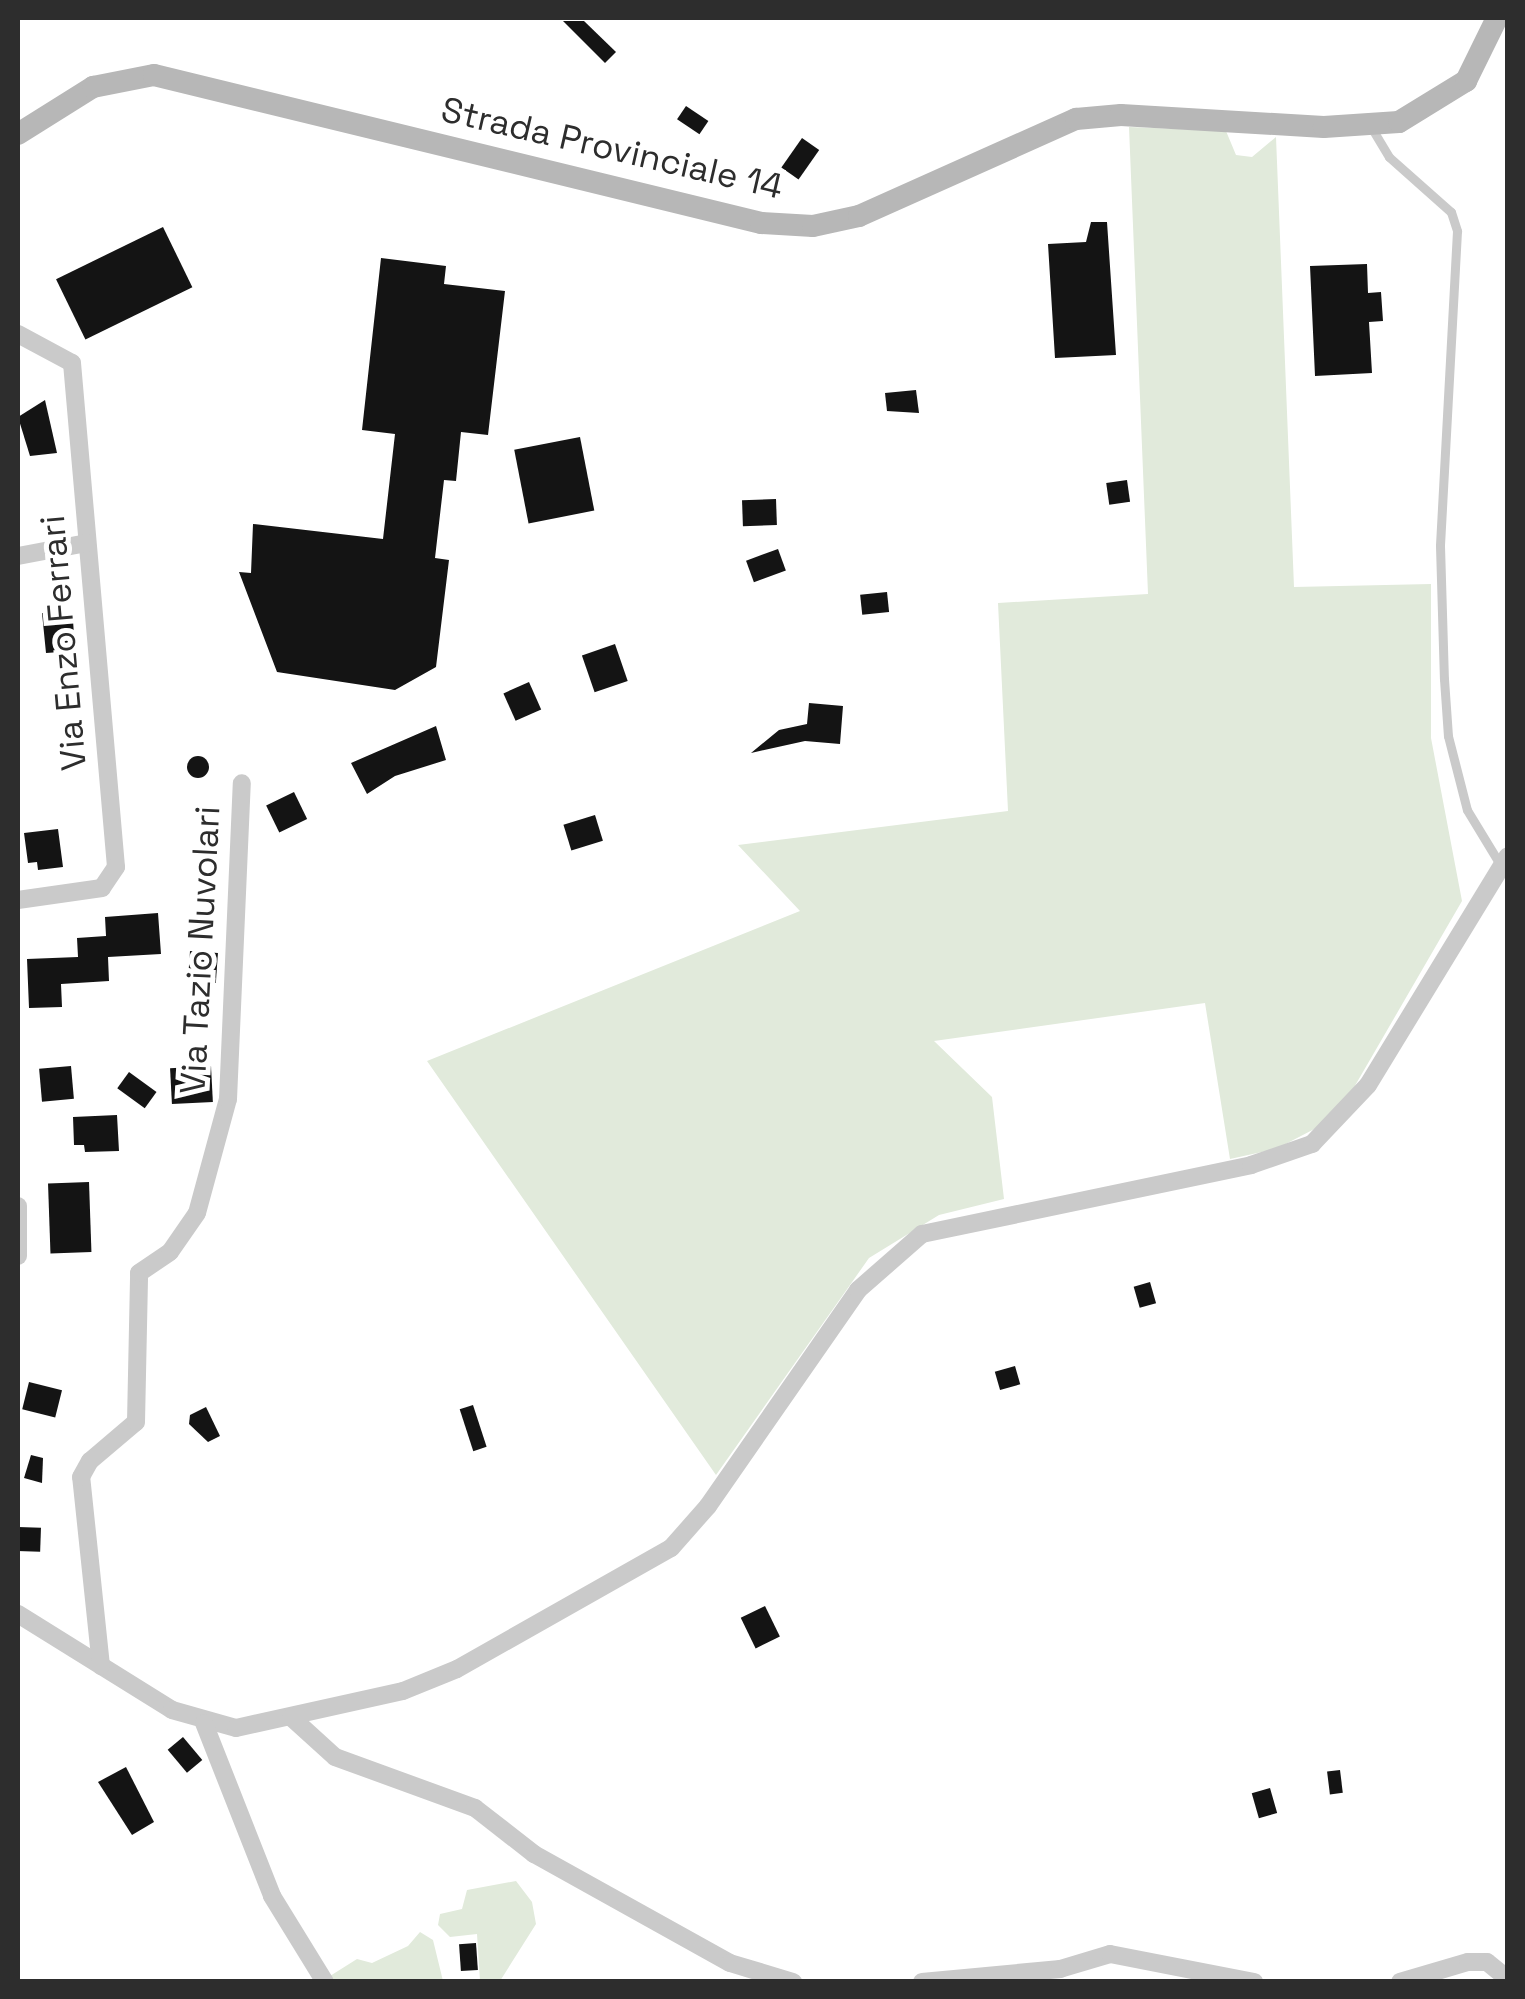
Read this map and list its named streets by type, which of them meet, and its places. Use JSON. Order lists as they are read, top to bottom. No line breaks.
{"streets":{"main road":["Strada Provinciale 14"],"street":["Via Enzo Ferrari","Via Tazio Nuvolari"]}}
